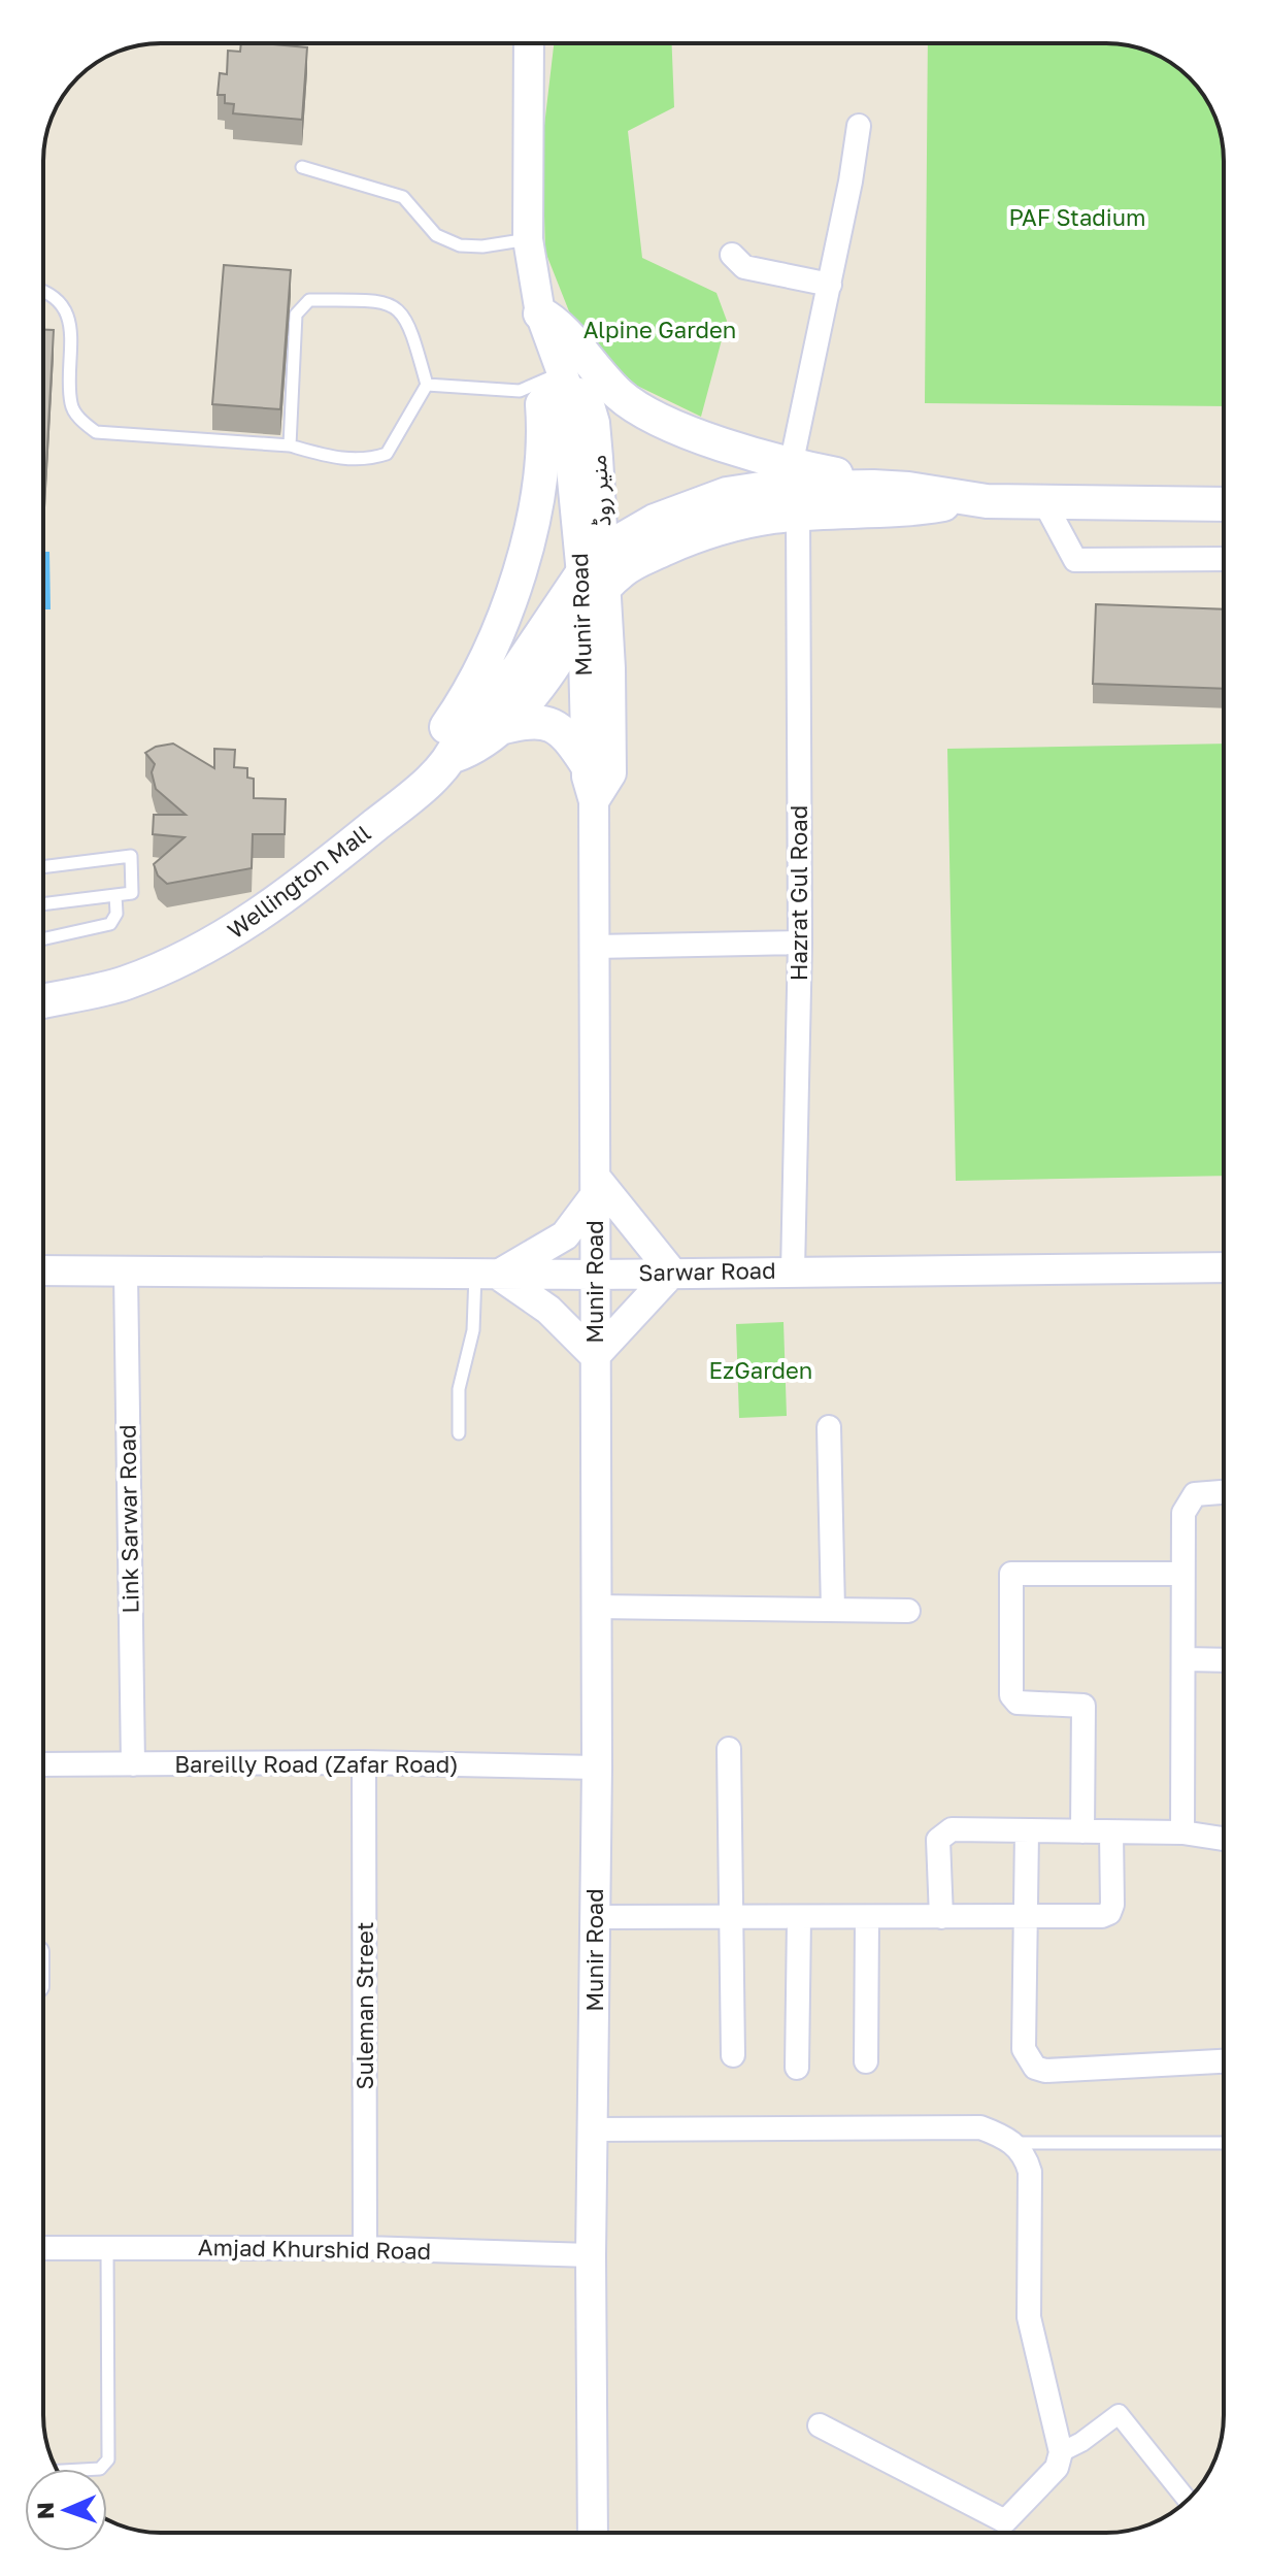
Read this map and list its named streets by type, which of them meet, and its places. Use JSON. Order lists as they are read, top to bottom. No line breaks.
{"streets":{"main road":["Wellington Mall"],"street":["Munir Road","Hazrat Gul Road","Sarwar Road","Link Sarwar Road","Bareilly Road (Zafar Road)","Suleman Street","Amjad Khurshid Road"]},"crossings":[["Munir Road","Wellington Mall"],["Munir Road","Sarwar Road"],["Munir Road","Bareilly Road (Zafar Road)"],["Munir Road","Amjad Khurshid Road"],["Hazrat Gul Road","Sarwar Road"],["Sarwar Road","Link Sarwar Road"],["Link Sarwar Road","Bareilly Road (Zafar Road)"],["Bareilly Road (Zafar Road)","Suleman Street"],["Suleman Street","Amjad Khurshid Road"]],"parks":["PAF Stadium","Alpine Garden","EzGarden"],"north":"left"}
